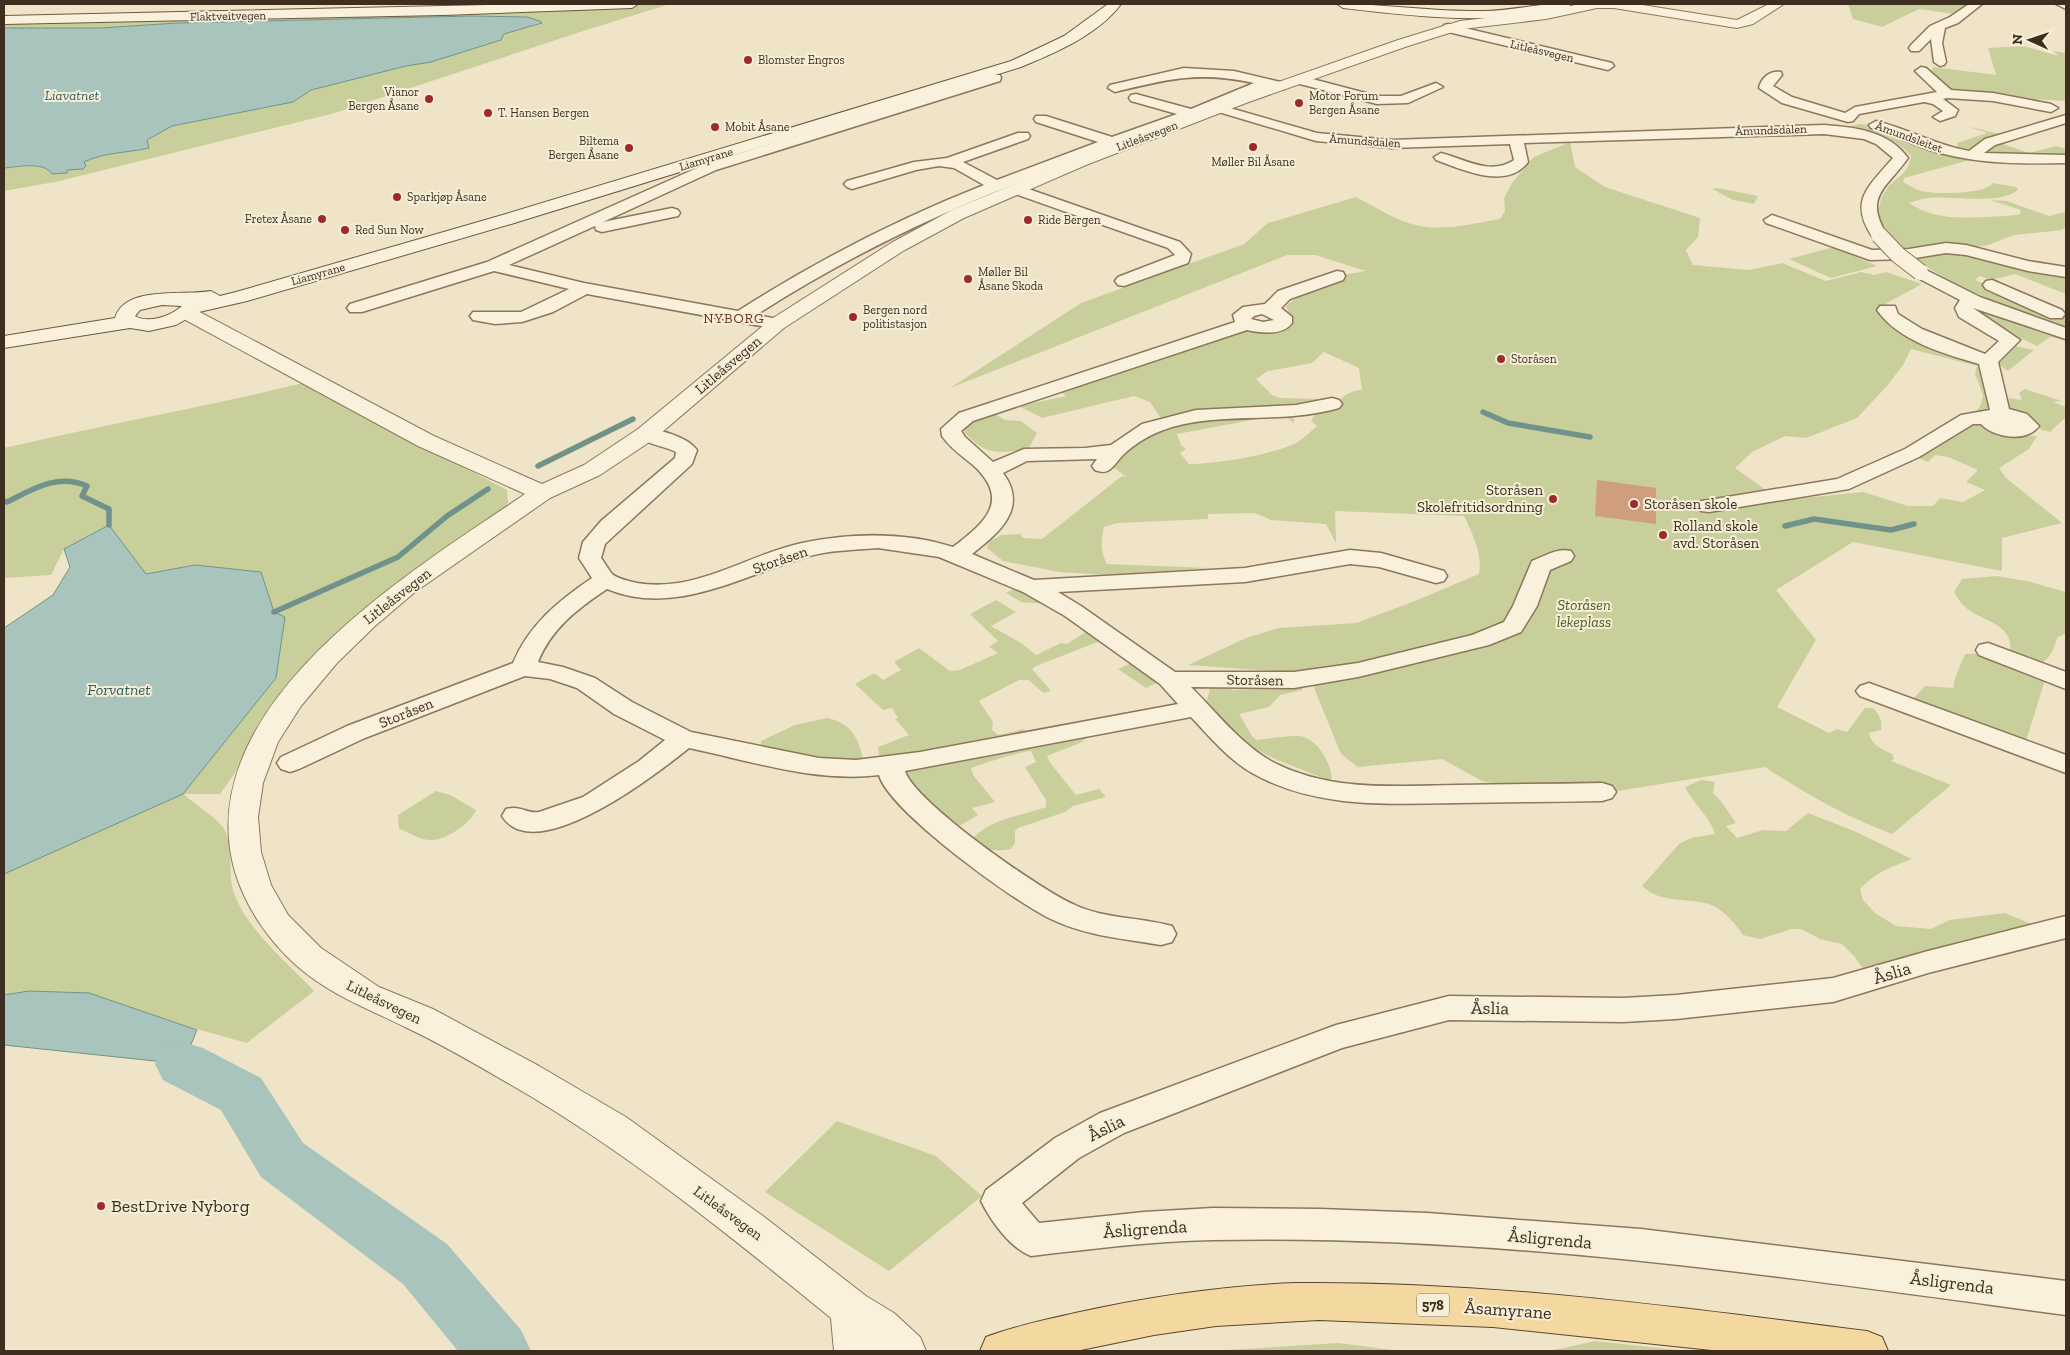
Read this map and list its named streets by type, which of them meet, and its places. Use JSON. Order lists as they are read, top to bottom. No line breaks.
{"streets":{"main road":["578","Åsamyrane"],"street":["Flaktveitvegen","Litleåsvegen","Åmundsdalen","Åmundsleitet","Liamyrane","Storåsen","Åslia","Åsligrenda"]},"crossings":[["Litleåsvegen","Åmundsdalen"],["Åmundsdalen","Åmundsleitet"],["Åslia","Åsligrenda"]],"districts":["NYBORG"],"water":["Liavatnet","Forvatnet"],"parks":["Storåsen lekeplass"],"places":["Blomster Engros","Vianor Bergen Åsane","Motor Forum Bergen Åsane","T. Hansen Bergen","Mobit Åsane","Møller Bil Åsane","Biltema Bergen Åsane","Sparkjøp Åsane","Fretex Åsane","Ride Bergen","Red Sun Now","Møller Bil Åsane Skoda","Bergen nord politistasjon","Storåsen","Storåsen Skolefritidsordning","Storåsen skole","Rolland skole avd. Storåsen","BestDrive Nyborg"],"north":"left"}
